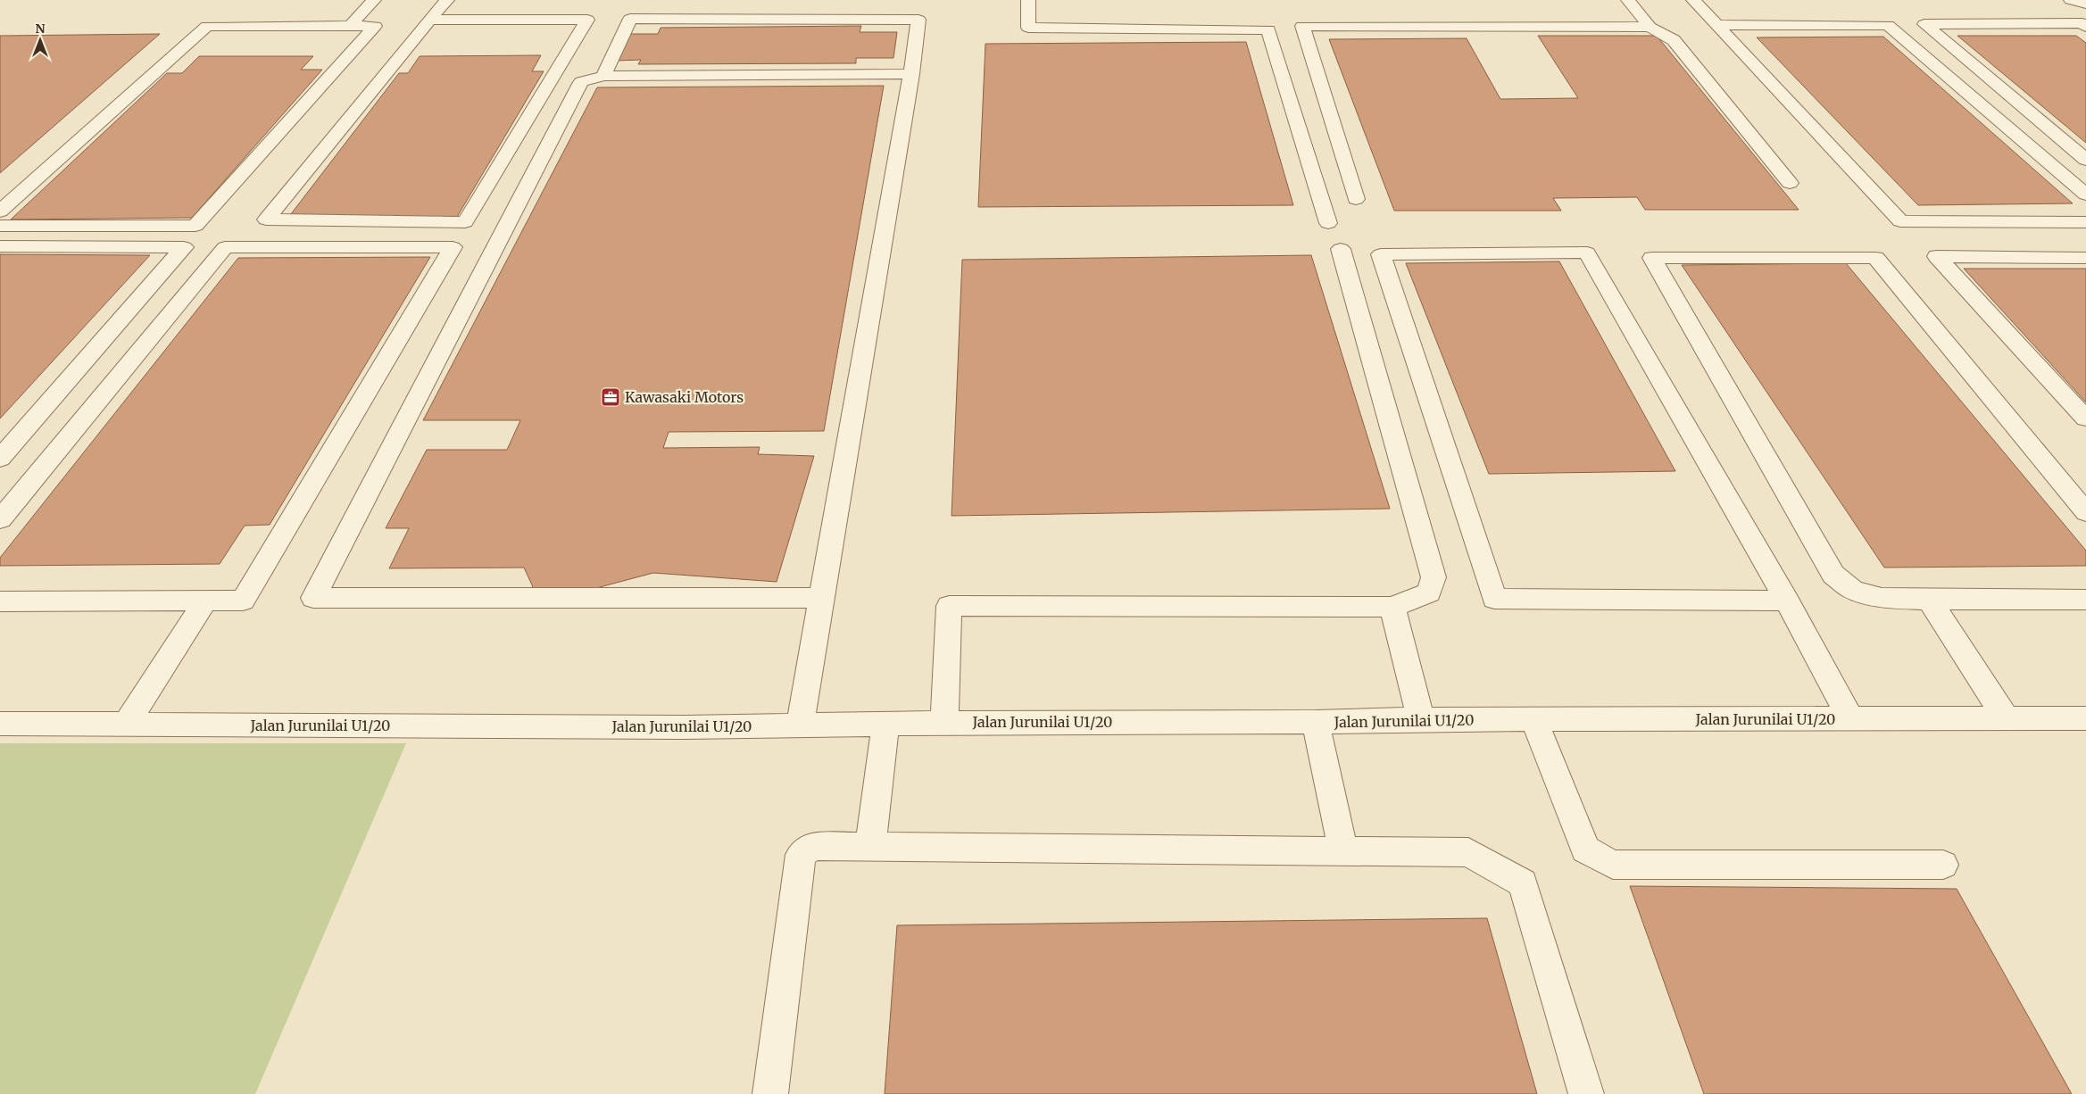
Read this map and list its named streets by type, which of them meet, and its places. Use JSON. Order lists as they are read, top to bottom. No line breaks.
{"streets":{"street":["Jalan Jurunilai U1/20"]},"places":{"office":["Kawasaki Motors"]},"north":"top"}
